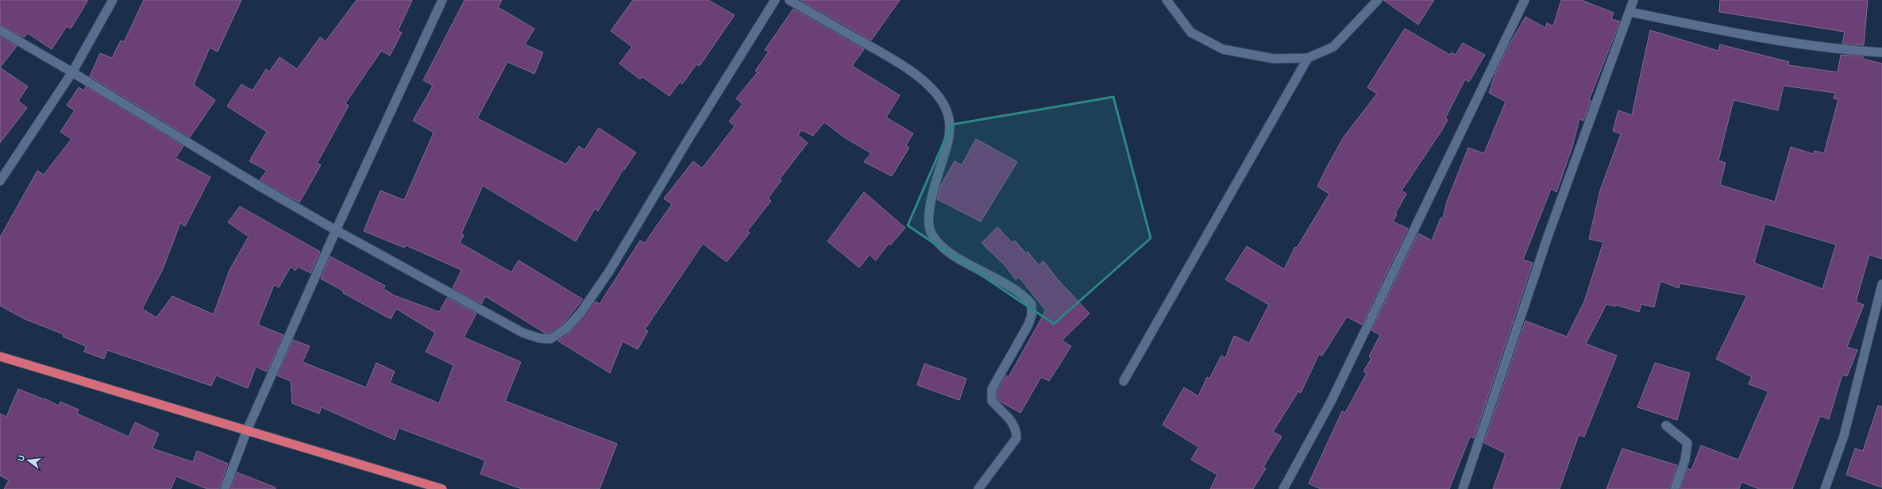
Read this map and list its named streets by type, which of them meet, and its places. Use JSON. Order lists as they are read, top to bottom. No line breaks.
{"north":"left"}
